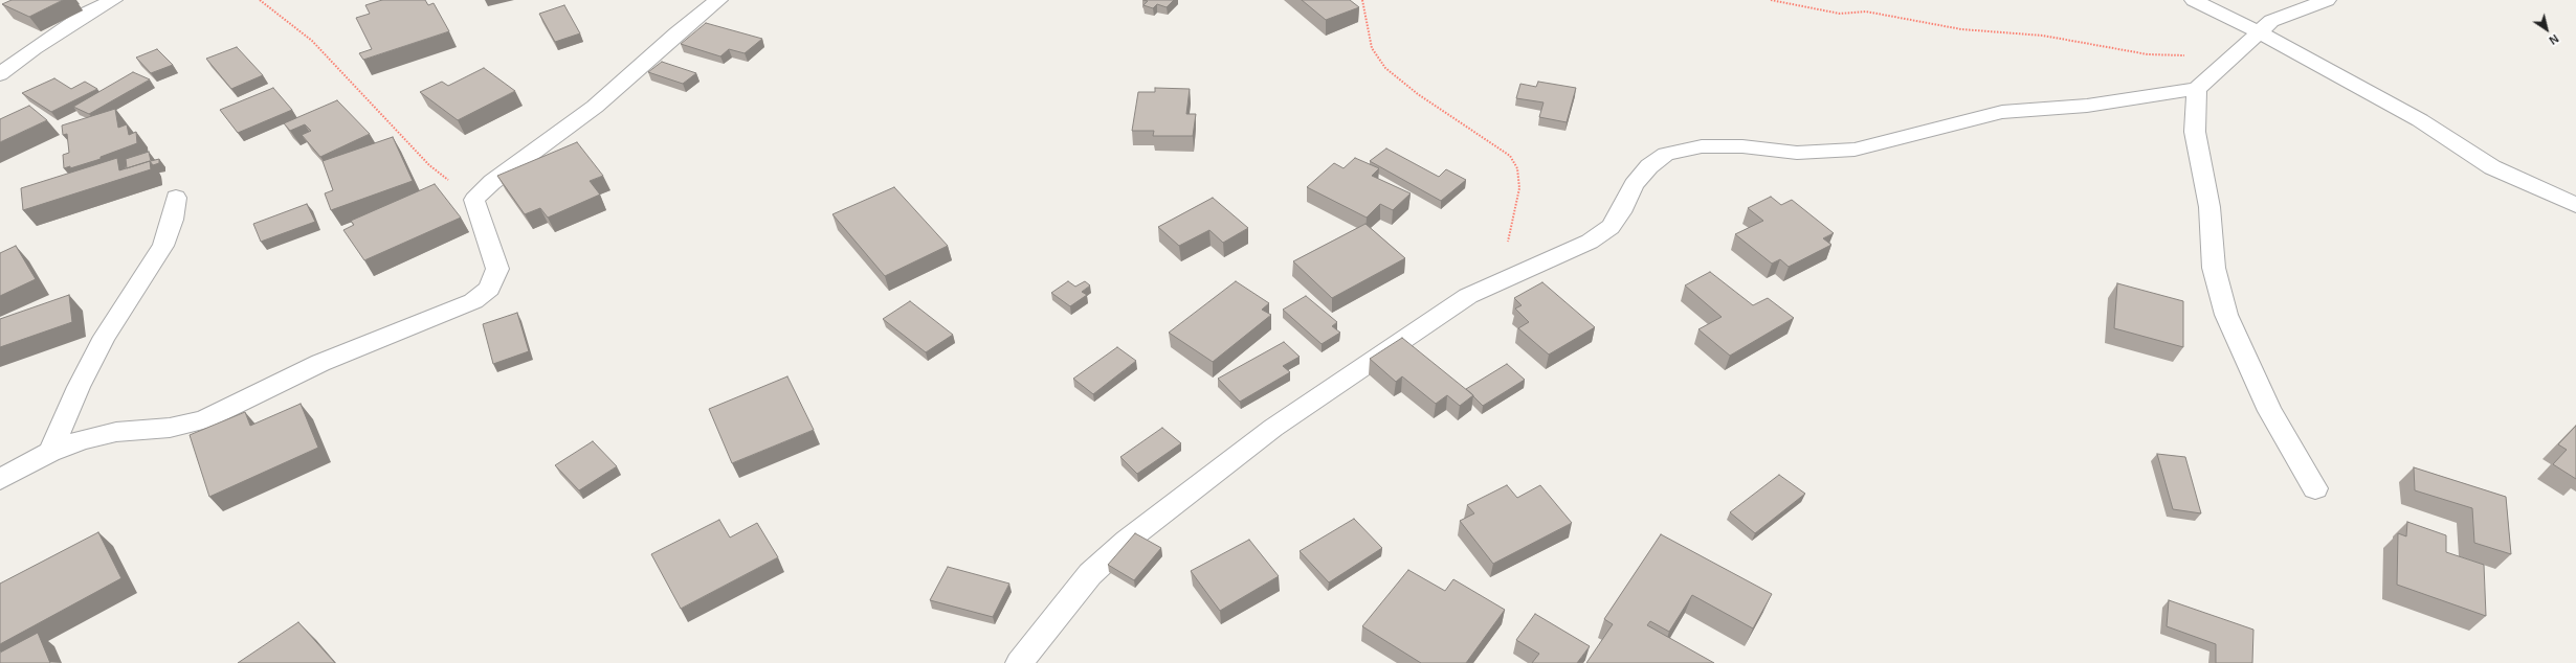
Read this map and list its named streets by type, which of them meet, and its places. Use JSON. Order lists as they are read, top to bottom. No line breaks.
{"north":"bottom right"}
